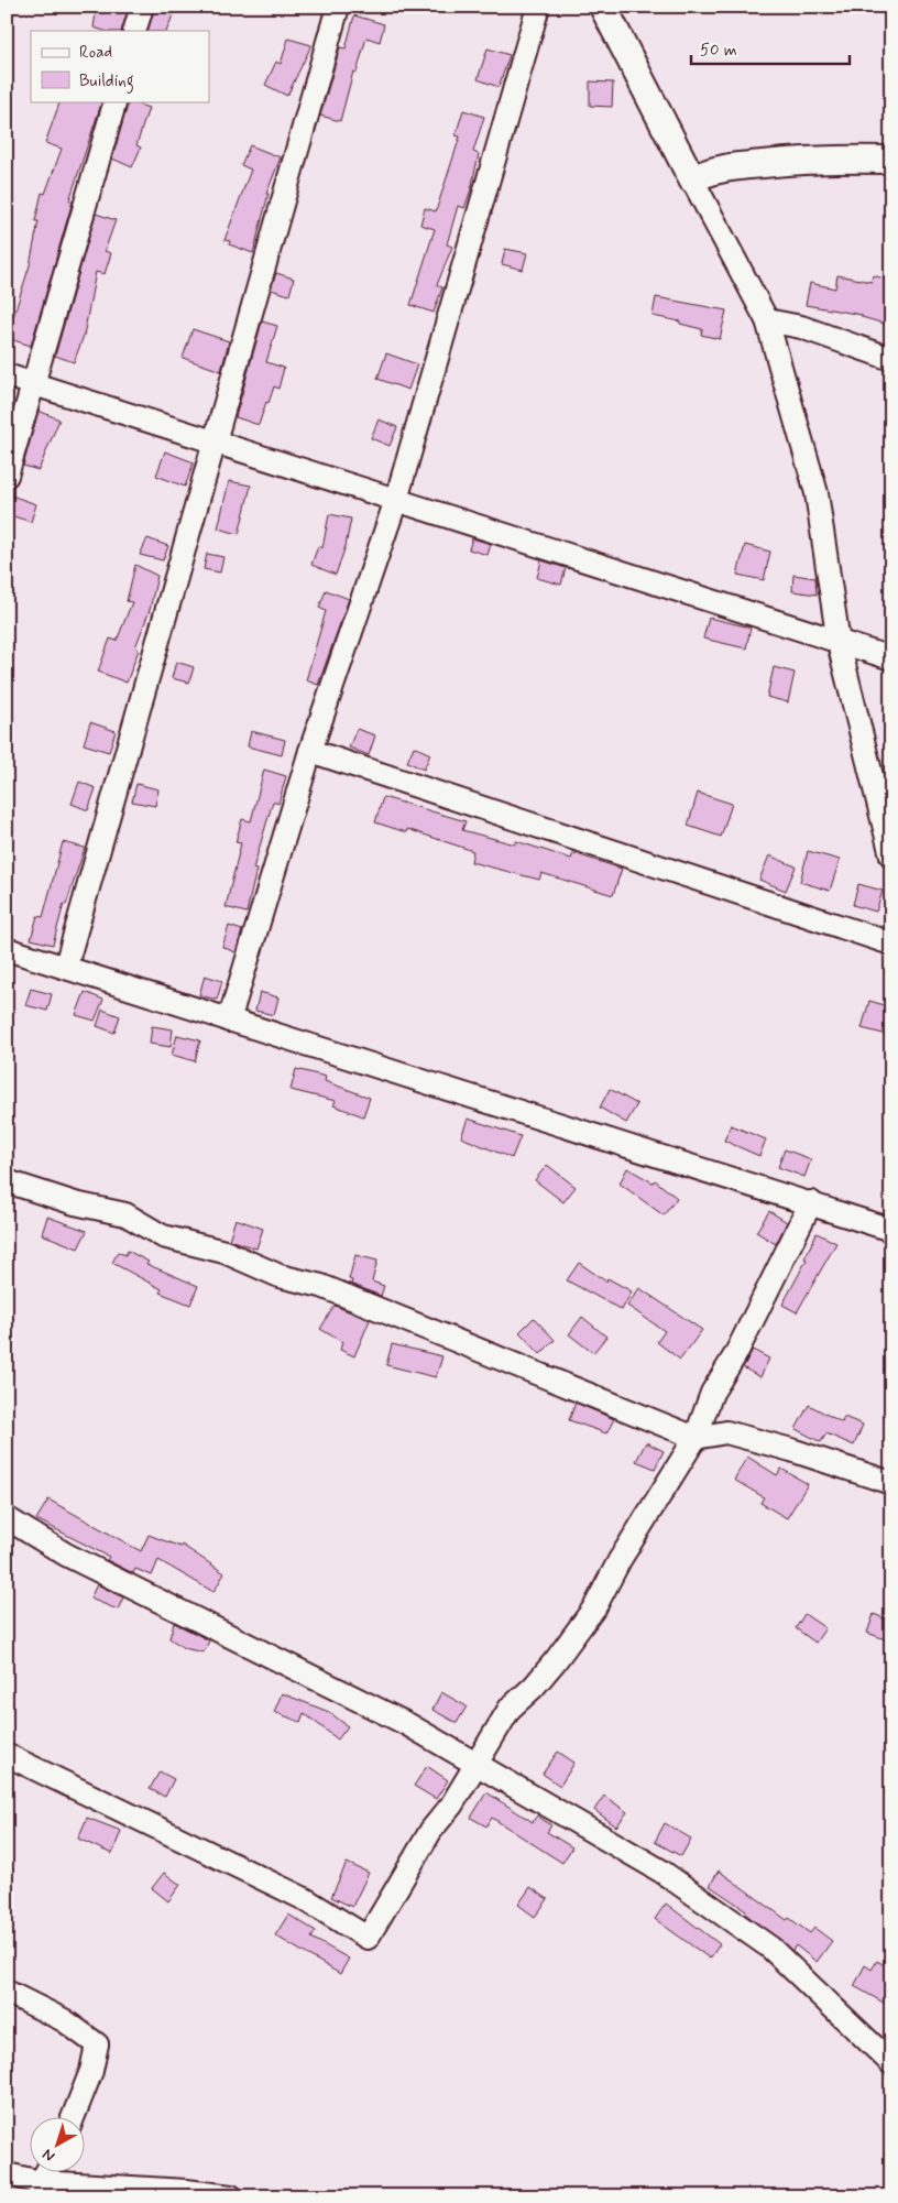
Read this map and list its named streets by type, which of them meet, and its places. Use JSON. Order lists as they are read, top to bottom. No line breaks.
{"legend":["Road","Building"],"scale_bar":"50 m","north":"bottom left"}
